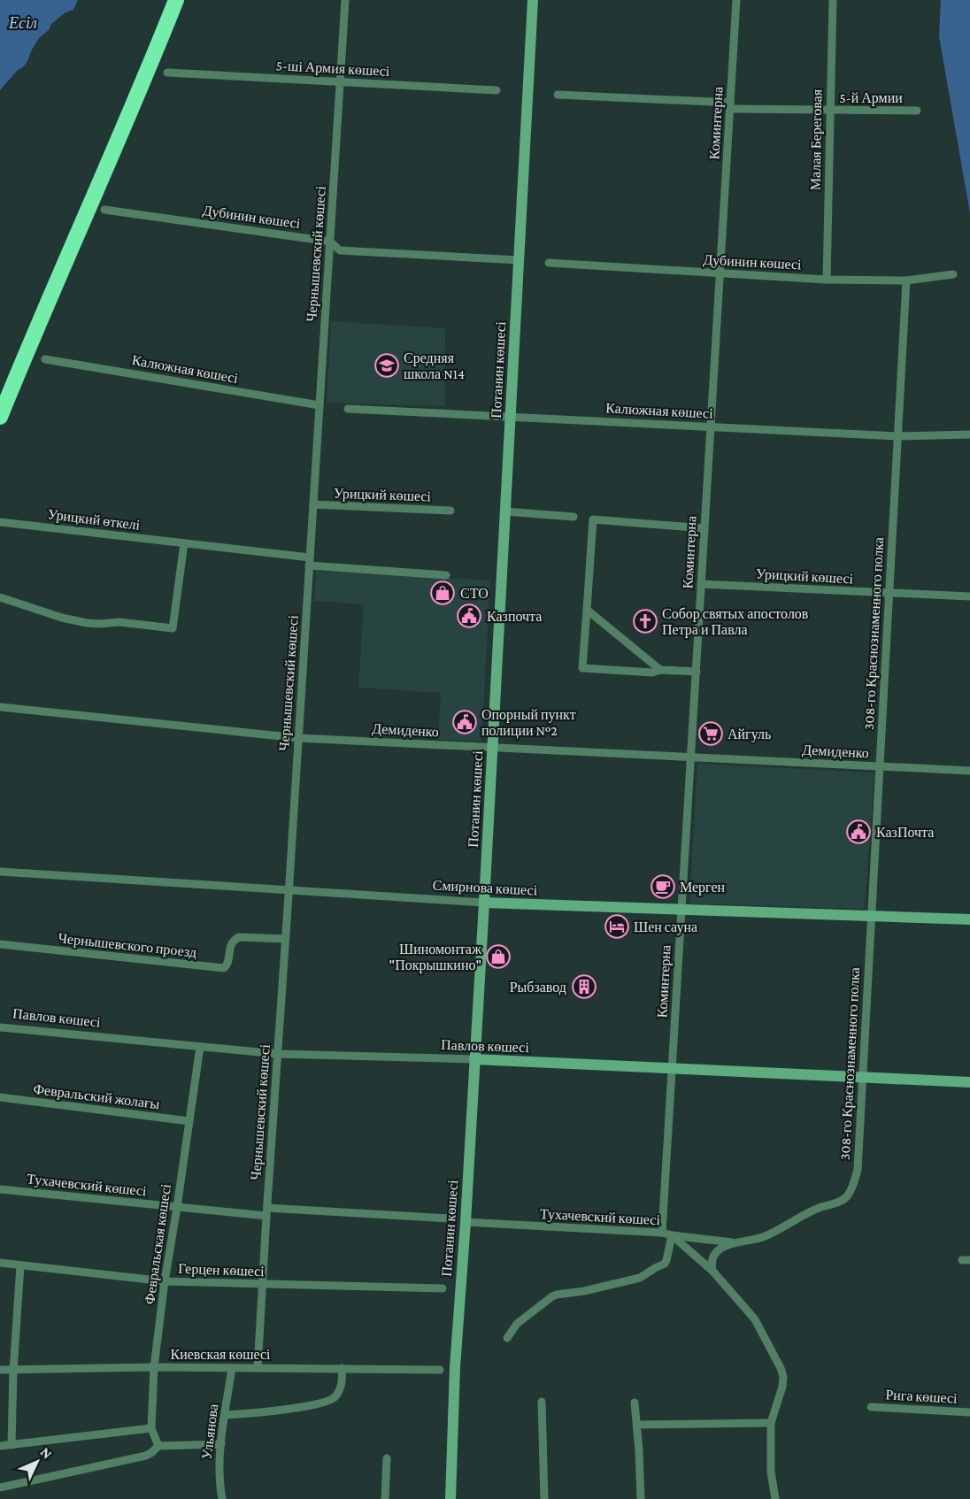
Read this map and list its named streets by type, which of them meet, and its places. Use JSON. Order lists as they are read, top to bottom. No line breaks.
{"streets":{"main road":["Потанин көшесі","Смирнова көшесі","Павлов көшесі"],"street":["5-ші Армия көшесі","5-й Армии","Коминтерна","Малая Береговая","Дубинин көшесі","Чернышевский көшесі","Калюжная көшесі","Урицкий көшесі","Урицкий өткелі","308-го Краснознаменного полка","Демиденко","Чернышевского проезд","Февральский жолағы","Тухачевский көшесі","Февральская көшесі","Герцен көшесі","Киевская көшесі","Рига көшесі","Ульянова"]},"crossings":[["5-ші Армия көшесі","Чернышевский көшесі"],["5-й Армии","Коминтерна"],["5-й Армии","Малая Береговая"],["Коминтерна","Дубинин көшесі"],["Коминтерна","Калюжная көшесі"],["Коминтерна","Урицкий көшесі"],["Коминтерна","Демиденко"],["Коминтерна","Смирнова көшесі"],["Коминтерна","Павлов көшесі"],["Коминтерна","Тухачевский көшесі"],["Малая Береговая","Дубинин көшесі"],["Дубинин көшесі","Чернышевский көшесі"],["Дубинин көшесі","Потанин көшесі"],["Дубинин көшесі","308-го Краснознаменного полка"],["Чернышевский көшесі","Калюжная көшесі"],["Чернышевский көшесі","Урицкий көшесі"],["Чернышевский көшесі","Урицкий өткелі"],["Чернышевский көшесі","Демиденко"],["Чернышевский көшесі","Смирнова көшесі"],["Чернышевский көшесі","Чернышевского проезд"],["Чернышевский көшесі","Павлов көшесі"],["Чернышевский көшесі","Тухачевский көшесі"],["Чернышевский көшесі","Герцен көшесі"],["Чернышевский көшесі","Киевская көшесі"],["Калюжная көшесі","Потанин көшесі"],["Калюжная көшесі","308-го Краснознаменного полка"],["Потанин көшесі","Демиденко"],["Потанин көшесі","Смирнова көшесі"],["Потанин көшесі","Павлов көшесі"],["Потанин көшесі","Тухачевский көшесі"],["Урицкий көшесі","308-го Краснознаменного полка"],["308-го Краснознаменного полка","Демиденко"],["308-го Краснознаменного полка","Смирнова көшесі"],["308-го Краснознаменного полка","Павлов көшесі"],["308-го Краснознаменного полка","Тухачевский көшесі"],["Павлов көшесі","Февральская көшесі"],["Февральский жолағы","Февральская көшесі"],["Тухачевский көшесі","Февральская көшесі"],["Февральская көшесі","Герцен көшесі"],["Февральская көшесі","Киевская көшесі"],["Киевская көшесі","Ульянова"]],"water":["Есіл"],"places":{"school or university":["Средняя школа N14"],"shop":["СТО","Шиномонтаж \"Покрышкино\""],"public building":["Казпочта","Опорный пункт полиции №2","КазПочта"],"church":["Собор святых апостолов Петра и Павла"],"supermarket":["Айгуль"],"cafe":["Мерген"],"hotel":["Шен сауна"],"building":["Рыбзавод"]},"north":"top right"}
